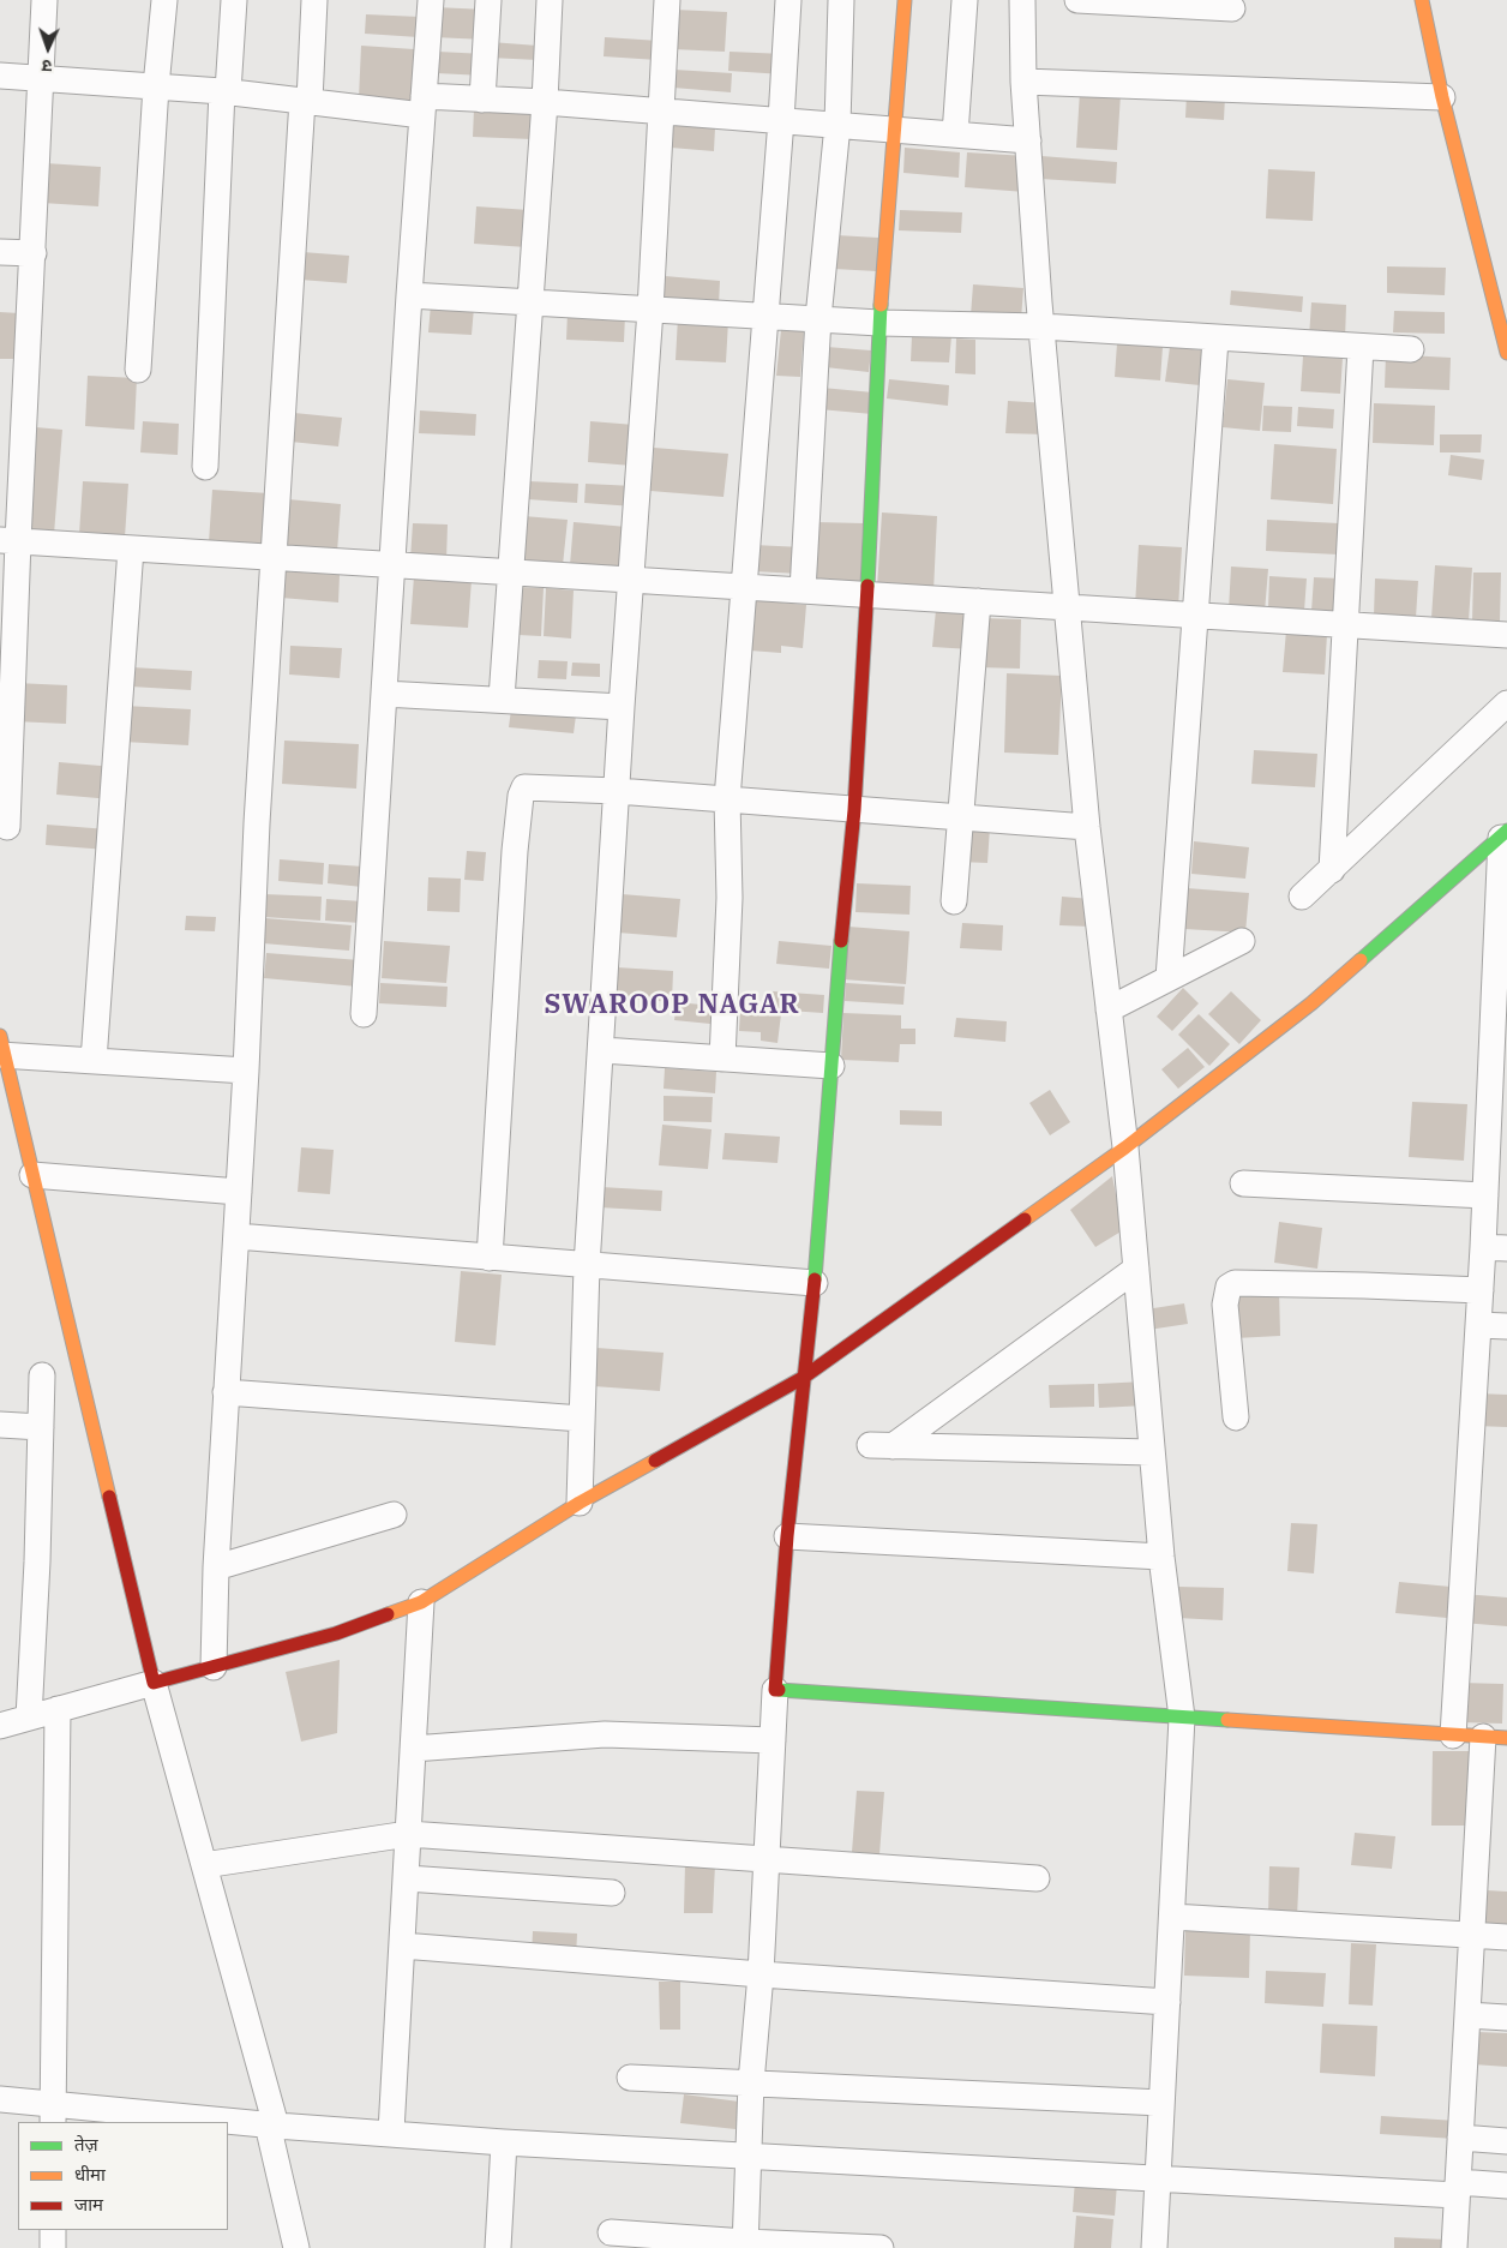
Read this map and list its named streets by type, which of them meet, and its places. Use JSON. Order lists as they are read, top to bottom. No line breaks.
{"districts":["SWAROOP NAGAR"],"legend":["तेज़","धीमा","जाम"],"north":"bottom"}
